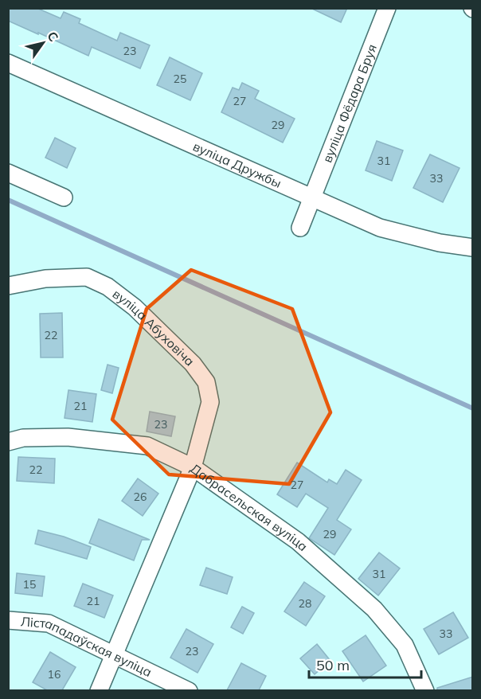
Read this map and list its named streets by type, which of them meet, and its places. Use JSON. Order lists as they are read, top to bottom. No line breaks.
{"streets":{"street":["вуліца Фёдара Бруя","вуліца Дружбы","вуліца Абуховіча","Дабрасельская вуліца","Лістападаўская вуліца"]},"crossings":[["вуліца Фёдара Бруя","вуліца Дружбы"],["вуліца Абуховіча","Дабрасельская вуліца"],["вуліца Абуховіча","Лістападаўская вуліца"]],"house_numbers":["23","25","27","29","31","33","22","21","23","22","27","26","29","31","15","21","28","33","23","16"],"scale_bar":"50 m","north":"top right"}
